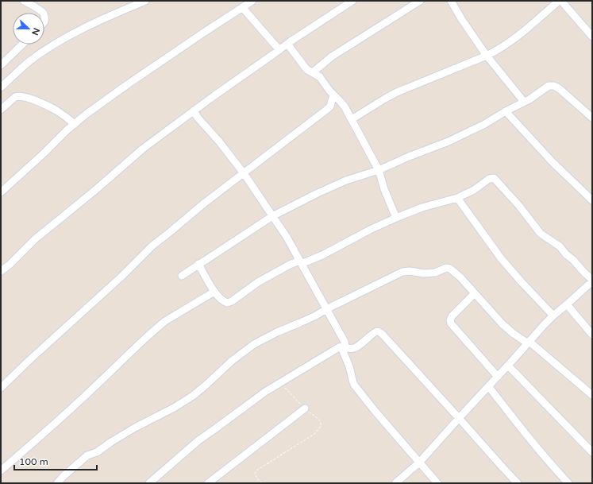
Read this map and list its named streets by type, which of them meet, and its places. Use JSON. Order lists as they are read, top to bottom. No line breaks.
{"scale_bar":"100 m","north":"right"}
